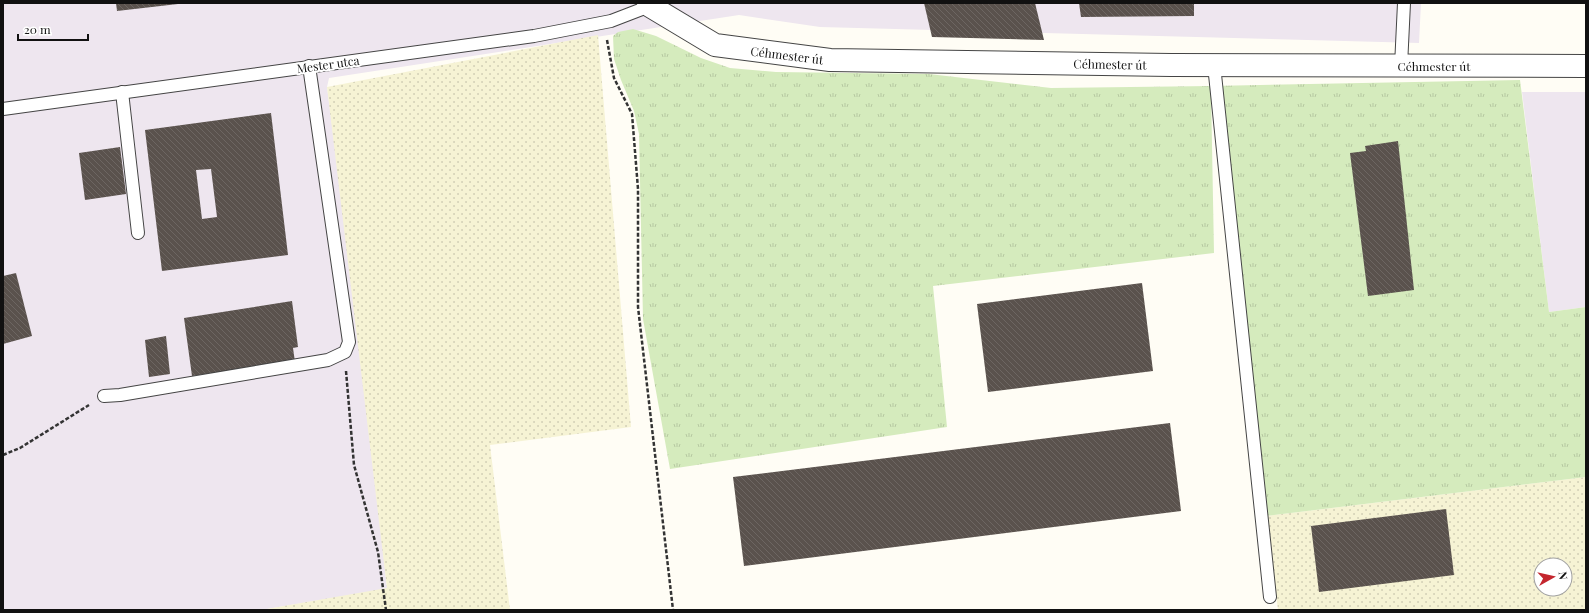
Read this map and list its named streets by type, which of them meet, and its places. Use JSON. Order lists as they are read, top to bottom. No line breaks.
{"streets":{"street":["Céhmester út"],"lane":["Mester utca"]},"crossings":[["Céhmester út","Mester utca"]],"scale_bar":"20 m","north":"right"}
